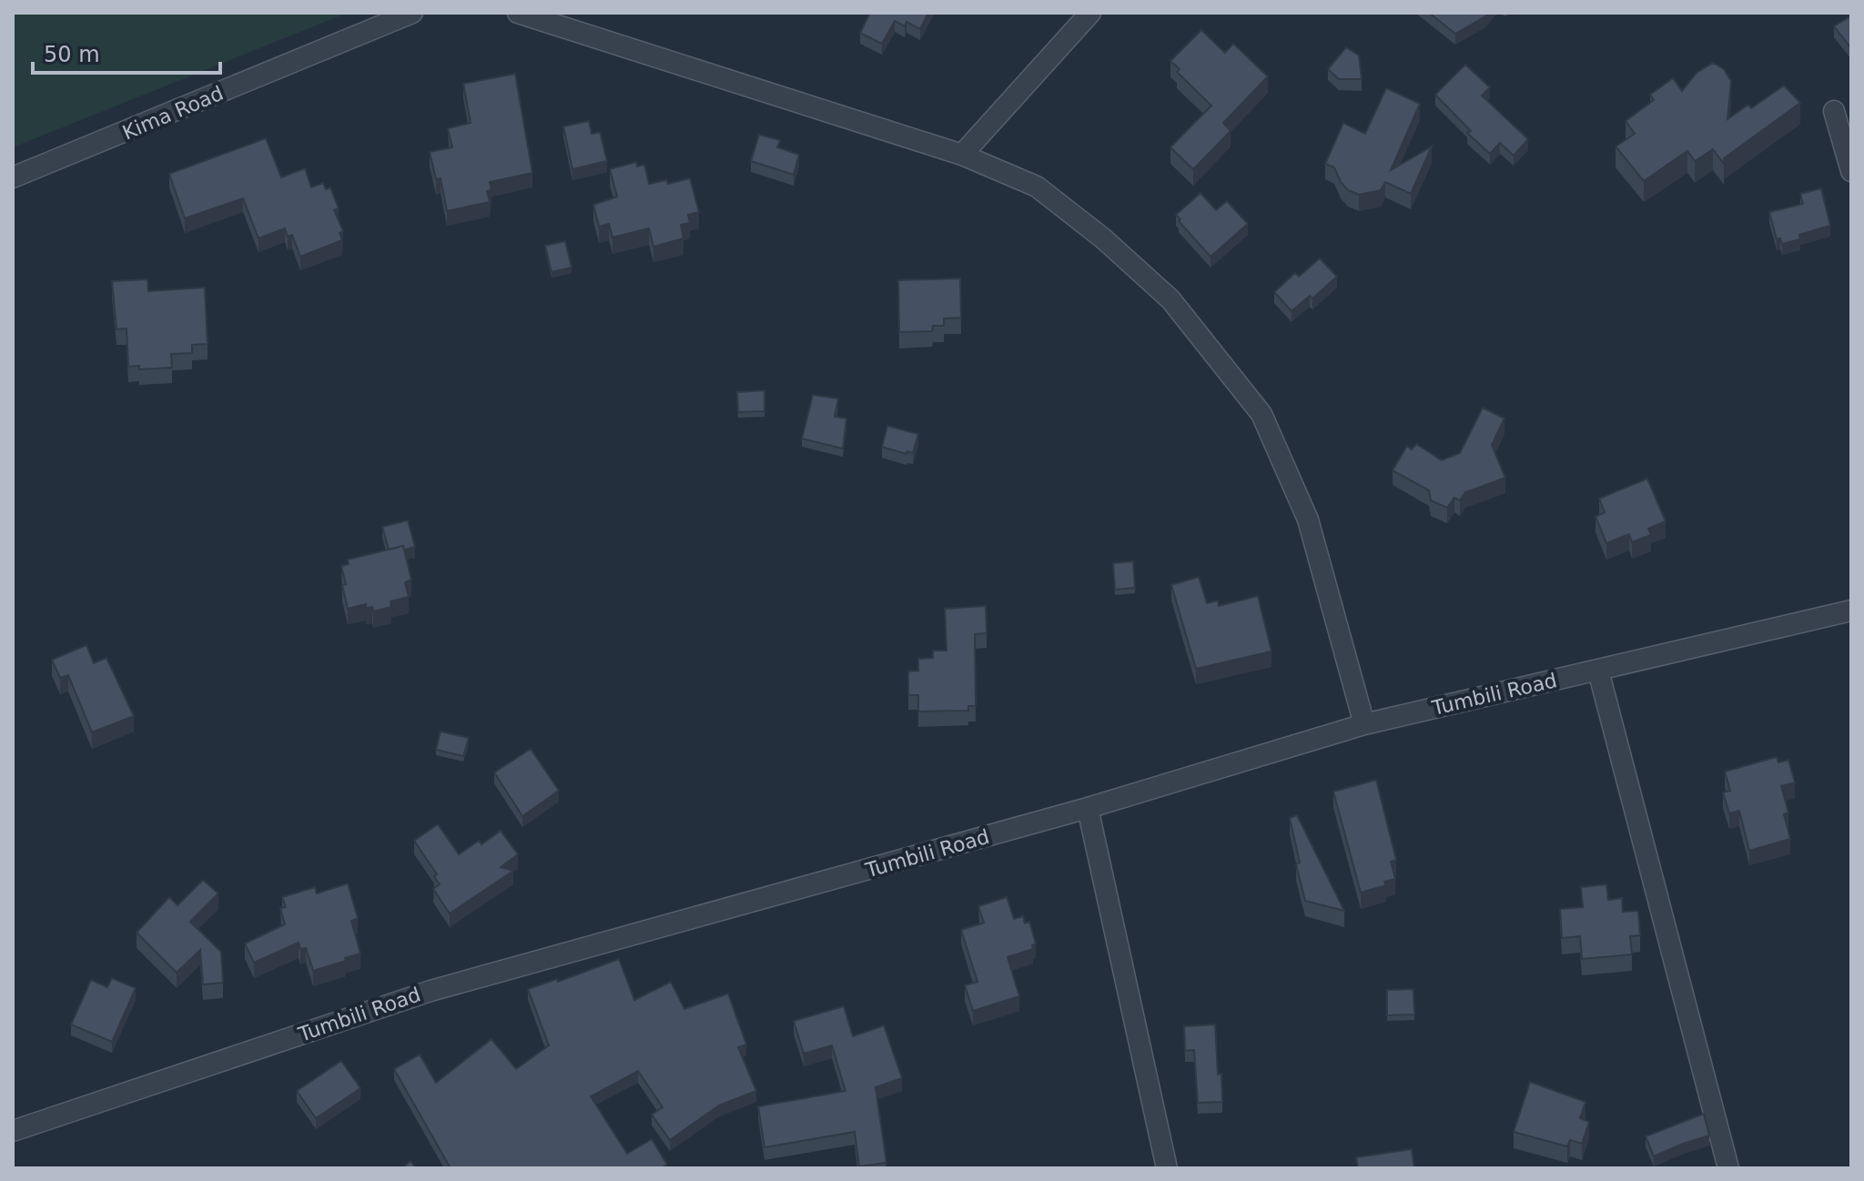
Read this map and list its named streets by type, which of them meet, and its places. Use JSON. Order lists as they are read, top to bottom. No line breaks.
{"streets":{"street":["Kima Road","Tumbili Road"]},"scale_bar":"50 m"}
